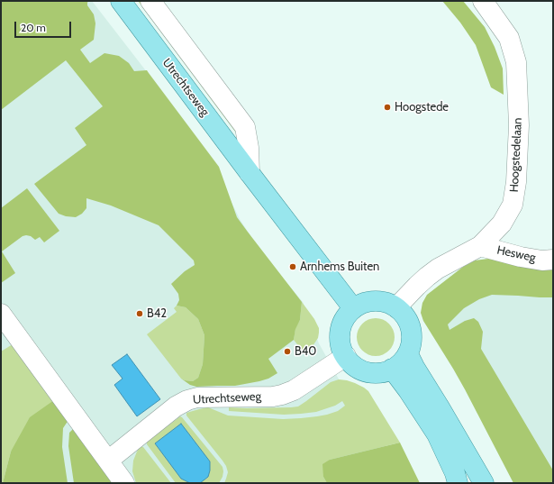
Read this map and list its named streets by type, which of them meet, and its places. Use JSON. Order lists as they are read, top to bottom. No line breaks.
{"streets":{"main road":["Utrechtseweg"],"street":["Hoogstedelaan","Hesweg"]},"crossings":[["Utrechtseweg","Hoogstedelaan"],["Hoogstedelaan","Hesweg"]],"places":["Hoogstede","Arnhems Buiten","B42","B40"],"scale_bar":"20 m"}
